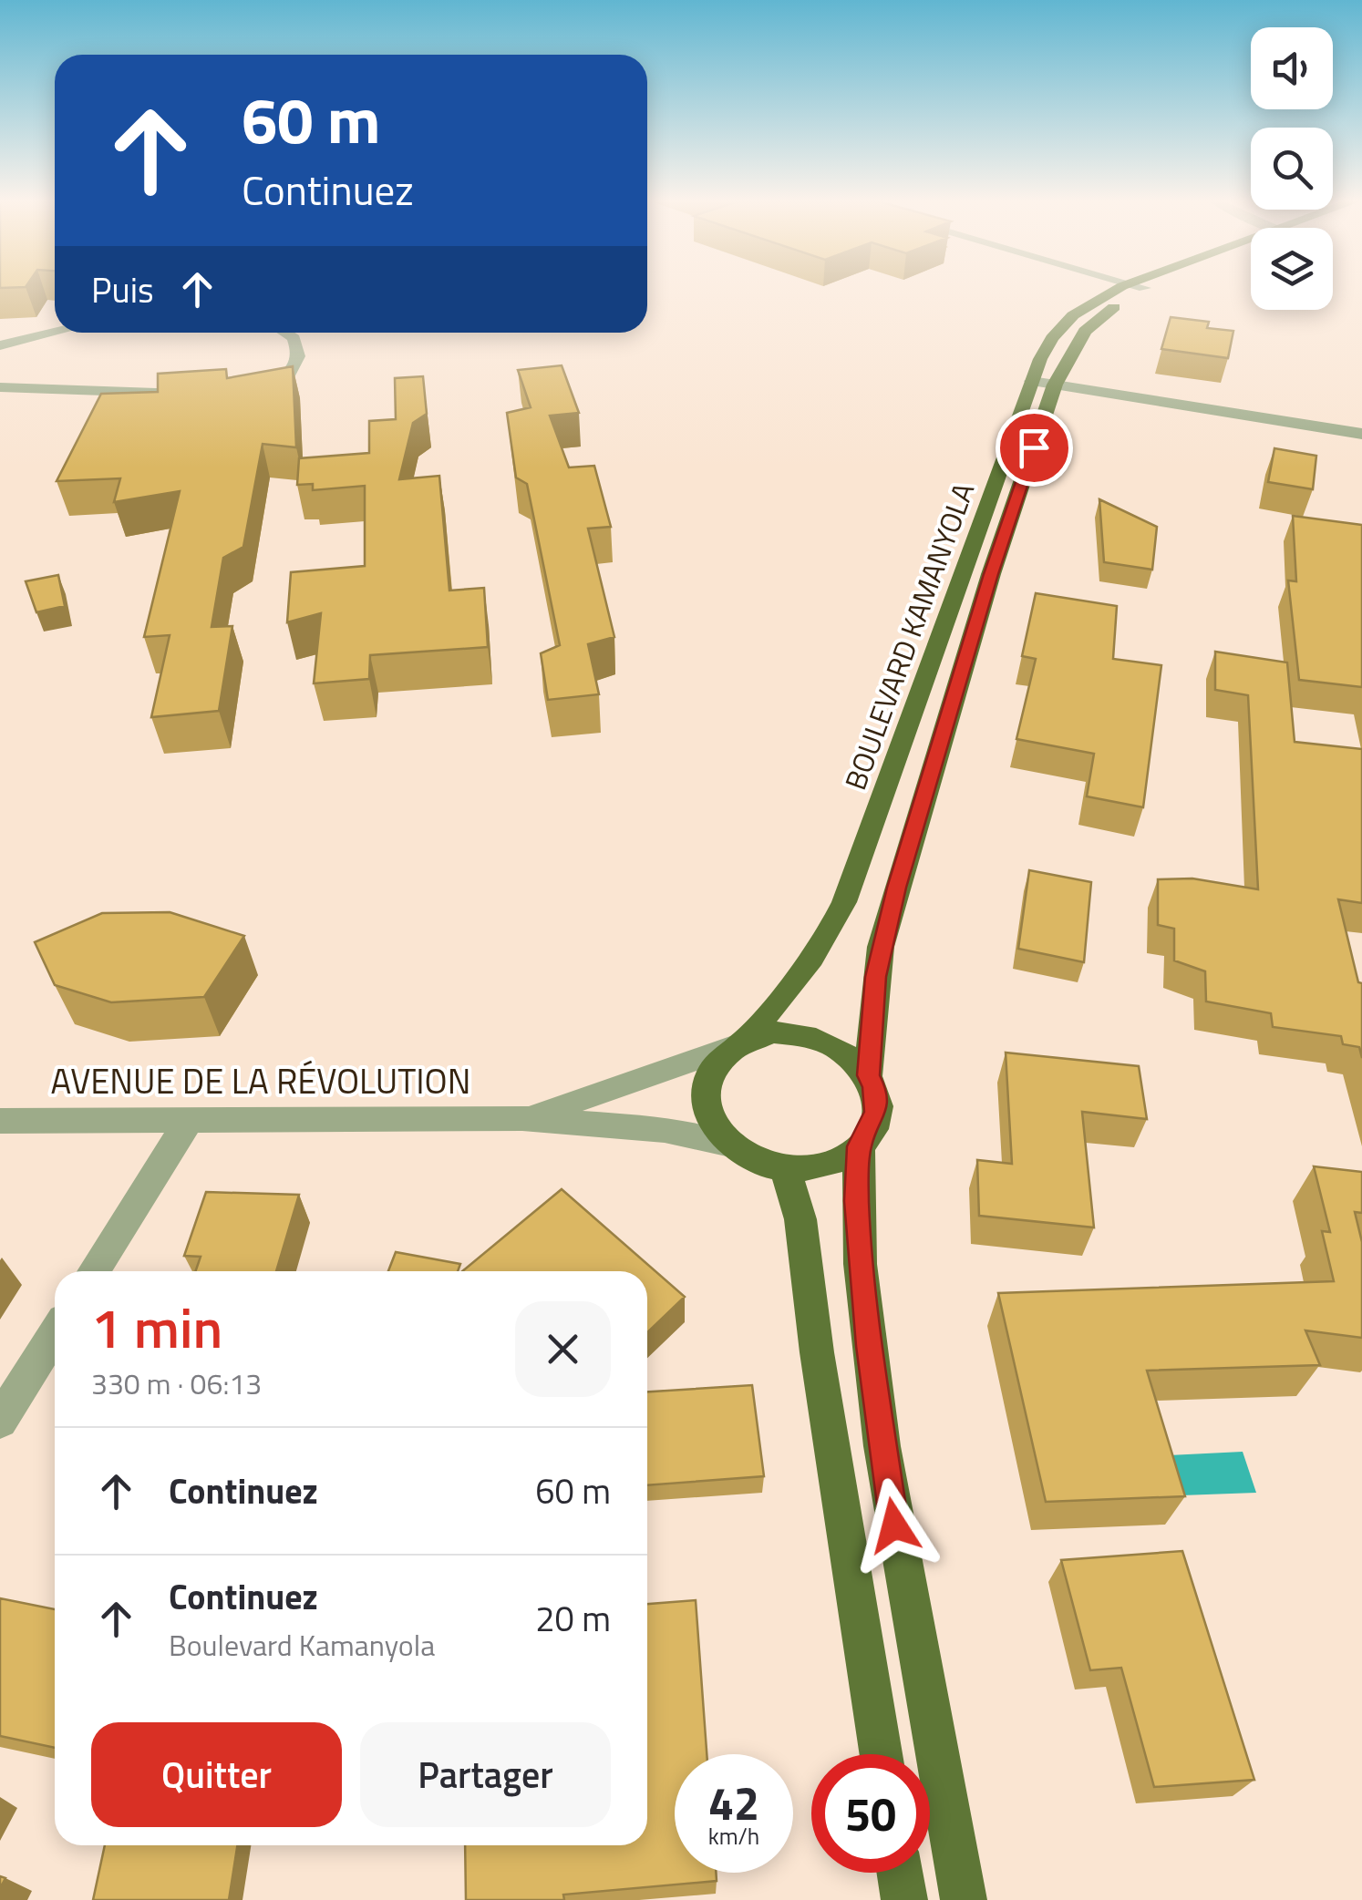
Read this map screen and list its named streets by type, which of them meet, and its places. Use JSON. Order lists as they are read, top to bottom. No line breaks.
{"streets":{"main road":["BOULEVARD KAMANYOLA"],"street":["AVENUE DE LA RÉVOLUTION"]},"page":{"turn":["60 m","Continuez"],"then":"Puis","heading":["1 min","330 m · 06:13"],"list":[{"name":"Continuez","value":"60 m"},{"name":"Continuez","note":"Boulevard Kamanyola","value":"20 m"}],"buttons":["Quitter","Partager"],"speed":"42 km/h","limit":"50"}}
